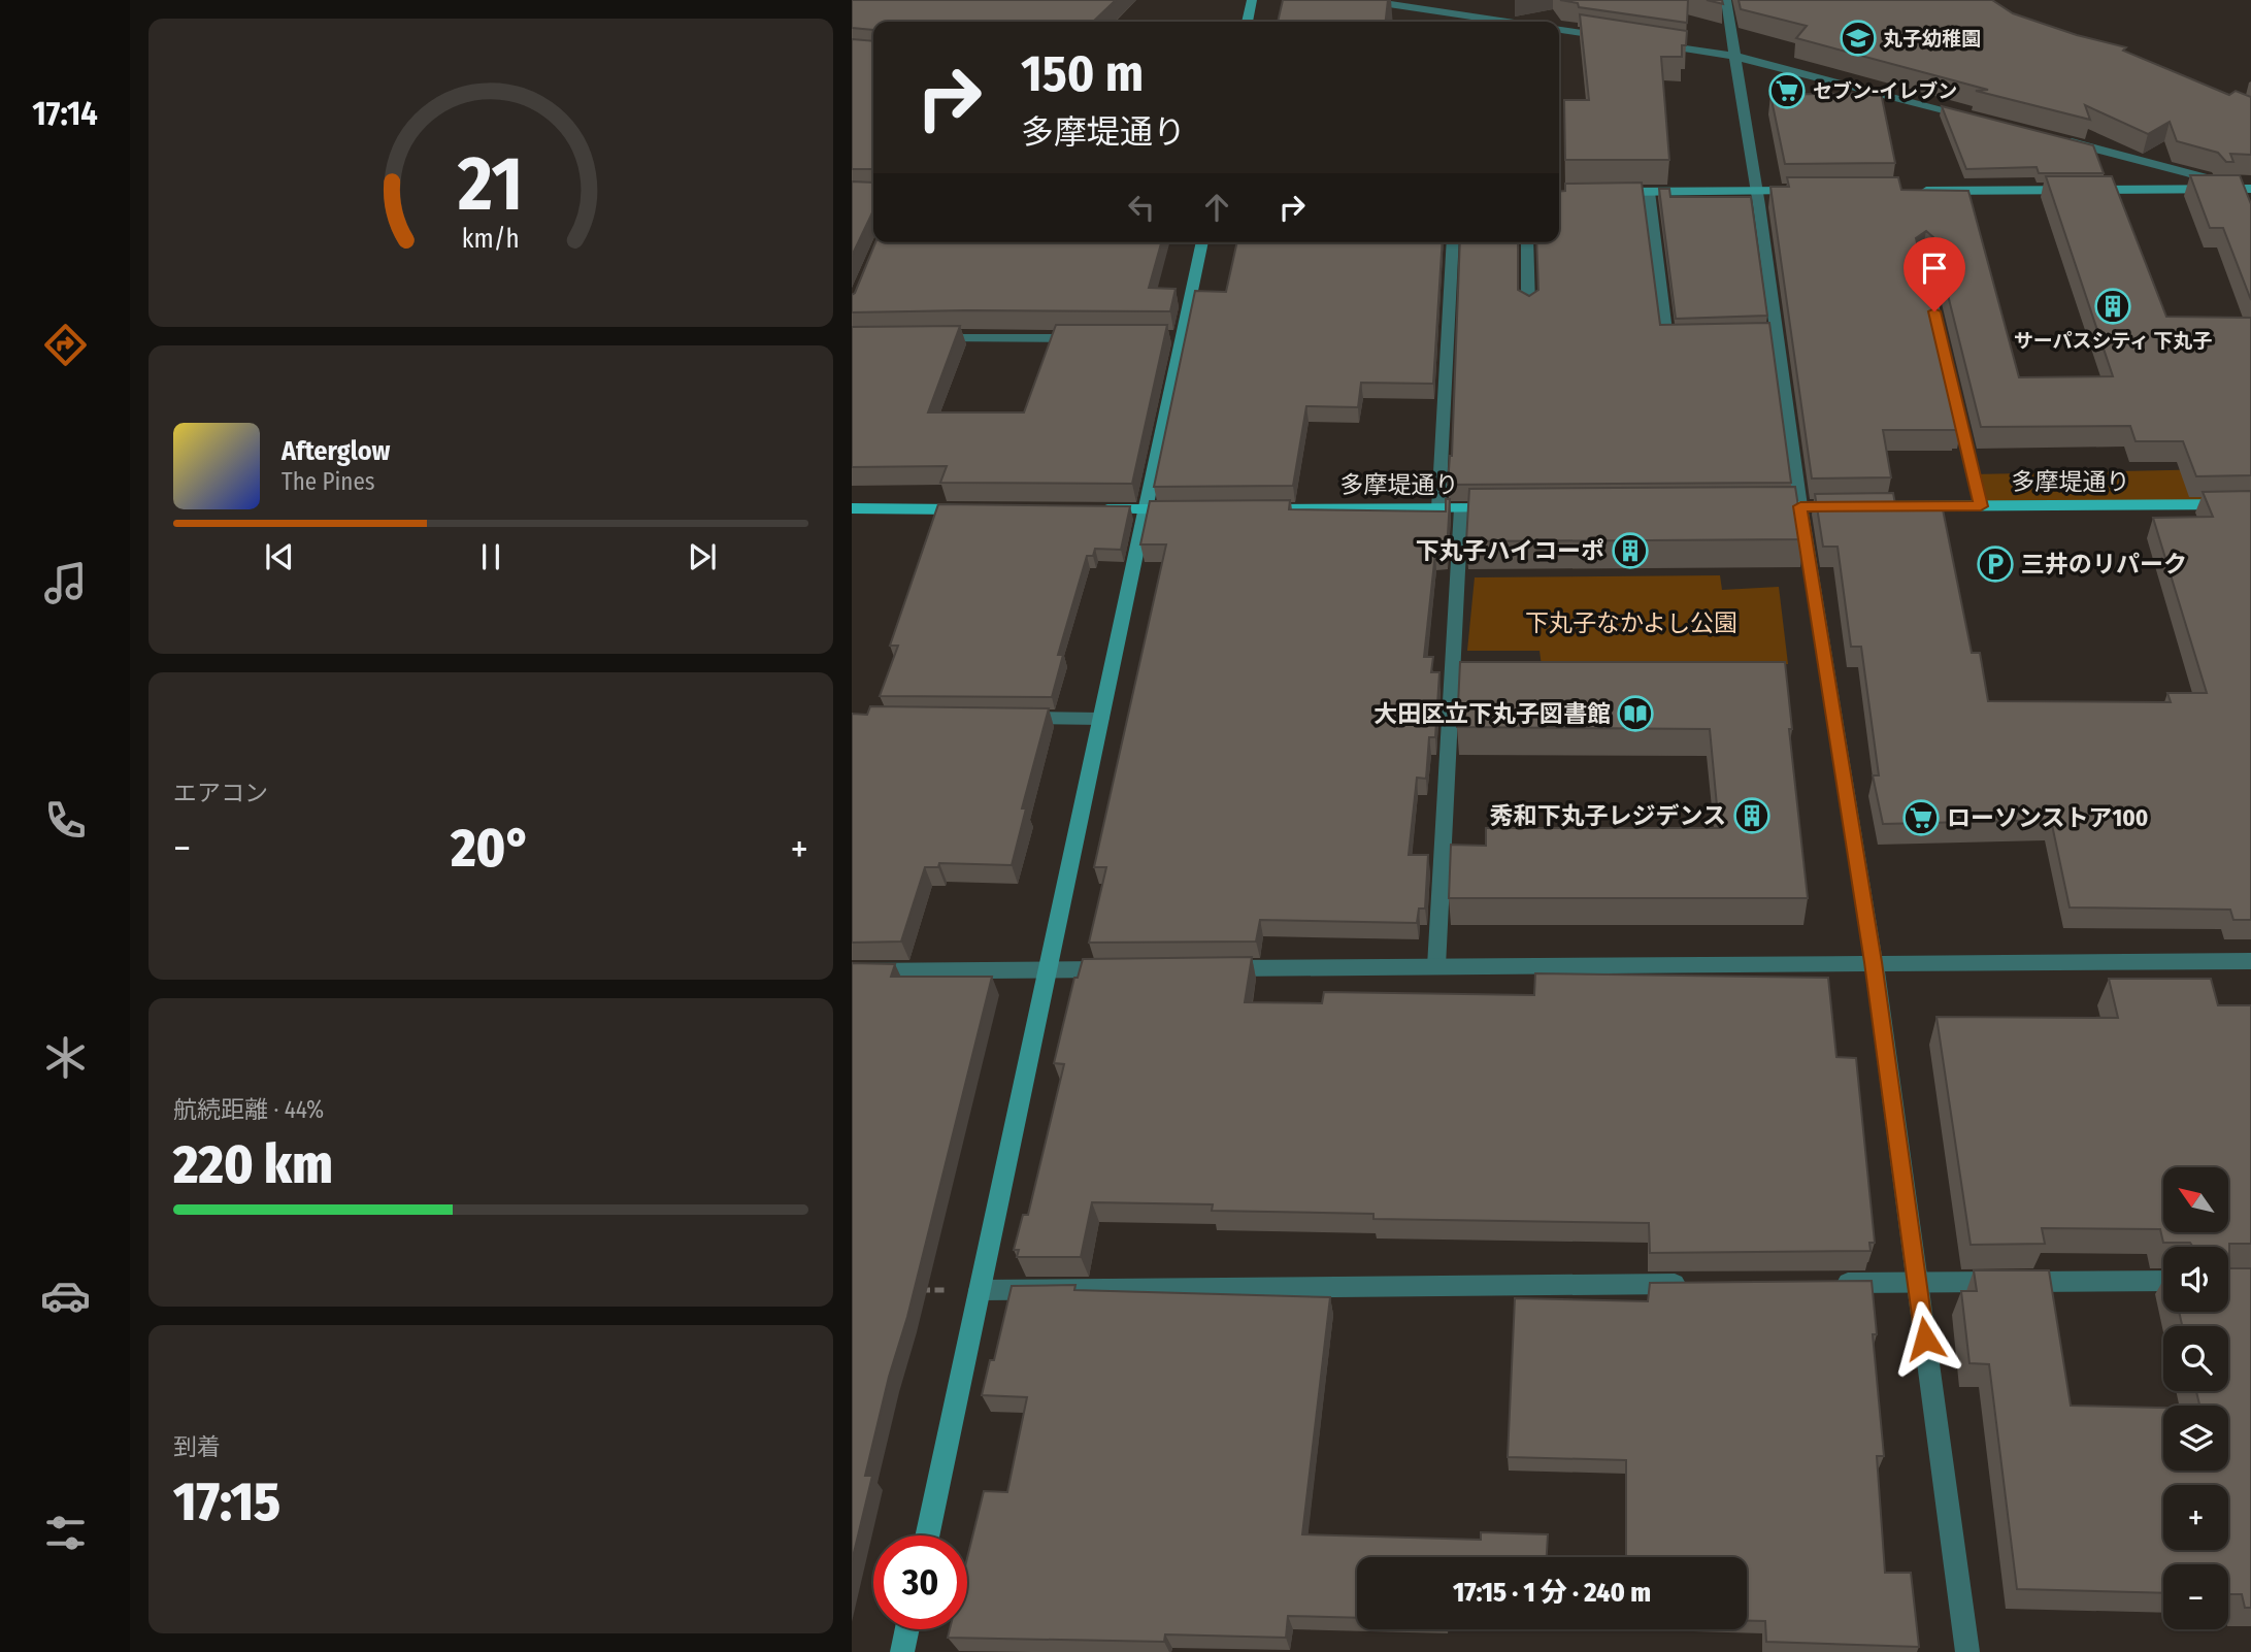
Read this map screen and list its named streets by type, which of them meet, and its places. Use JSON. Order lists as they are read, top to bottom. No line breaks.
{"streets":{"main road":["多摩堤通り"]},"parks":["下丸子なかよし公園"],"places":{"school or university":["丸子幼稚園"],"supermarket":["セブン-イレブン","ローソンストア100"],"building":["サーパスシティ 下丸子","下丸子ハイコーポ","秀和下丸子レジデンス"],"parking":["三井のリパーク"],"library":["大田区立下丸子図書館"]},"north":"top left","page":{"tabs":"17:14","turn":["150 m","多摩堤通り"],"song":["Afterglow","The Pines"],"tile":["エアコン",["航続距離 · 44%","220 km"],["到着","17:15"]],"heat":["−","20°","+"],"map_buttons":["+","−"],"limit":"30","trip":"17:15 · 1 分 · 240 m","gauge":["21","km/h"]}}
